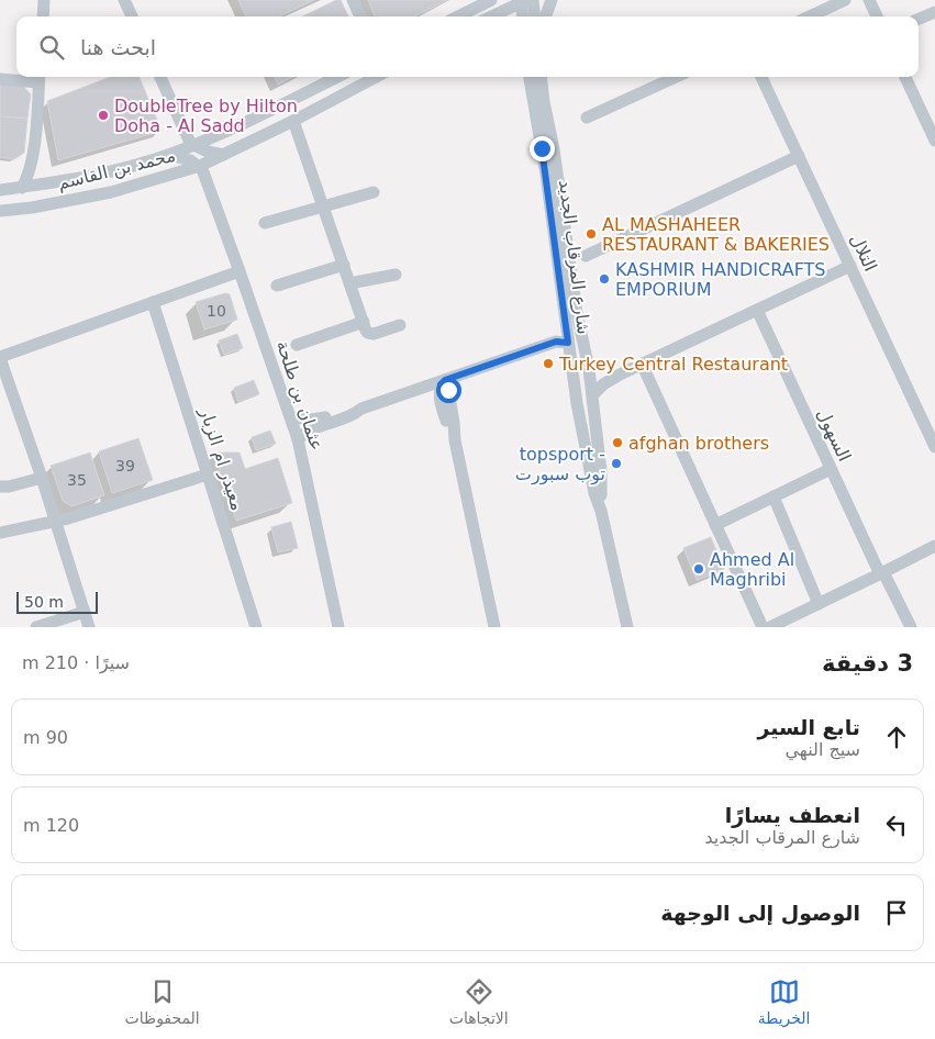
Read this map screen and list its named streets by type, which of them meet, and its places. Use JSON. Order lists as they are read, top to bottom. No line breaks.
{"streets":{"street":["محمد بن القاسم","التلال","شارع المرقاب الجديد","عثمان بن طلحة","السهول","معيذر ام الزبار"]},"crossings":[["محمد بن القاسم","عثمان بن طلحة"]],"places":["DoubleTree by Hilton Doha - Al Sadd","AL MASHAHEER RESTAURANT & BAKERIES","KASHMIR HANDICRAFTS EMPORIUM","Turkey Central Restaurant","afghan brothers","topsport - توب سبورت","Ahmed Al Maghribi"],"house_numbers":["10","39","35"],"scale_bar":"50 m","page":{"search":"ابحث هنا","scale":"50 m","heading":["3 دقيقة","سيرًا · 210 m"],"list":[["تابع السير","سيج النهي","90 m"],["انعطف يسارًا","شارع المرقاب الجديد","120 m"],"الوصول إلى الوجهة"],"nav":["الخريطة","الاتجاهات","المحفوظات"]}}
